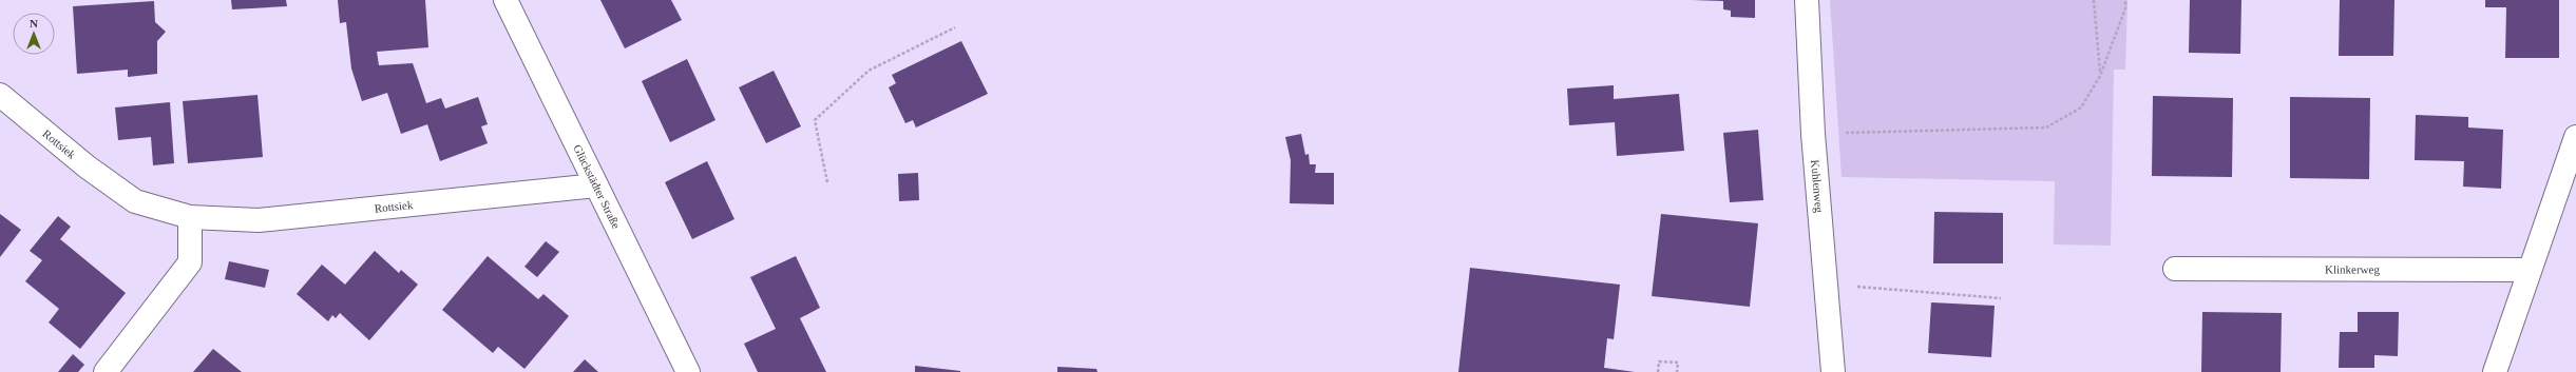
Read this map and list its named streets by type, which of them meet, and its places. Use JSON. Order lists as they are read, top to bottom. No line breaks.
{"streets":{"street":["Rottsiek","Glückstädter Straße","Kuhlenweg","Klinkerweg"]},"crossings":[["Rottsiek","Glückstädter Straße"]],"north":"top"}
